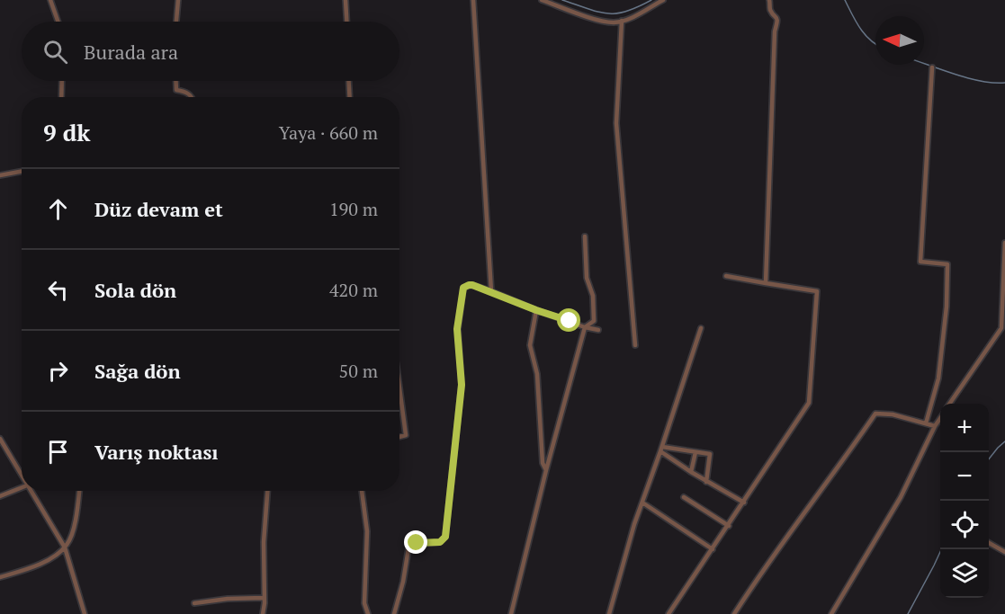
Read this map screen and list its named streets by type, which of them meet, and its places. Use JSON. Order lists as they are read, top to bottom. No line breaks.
{"north":"left","page":{"search":"Burada ara","heading":["9 dk","Yaya · 660 m"],"list":[["Düz devam et","190 m"],["Sola dön","420 m"],["Sağa dön","50 m"],"Varış noktası"],"map_buttons":["+","−"]}}
